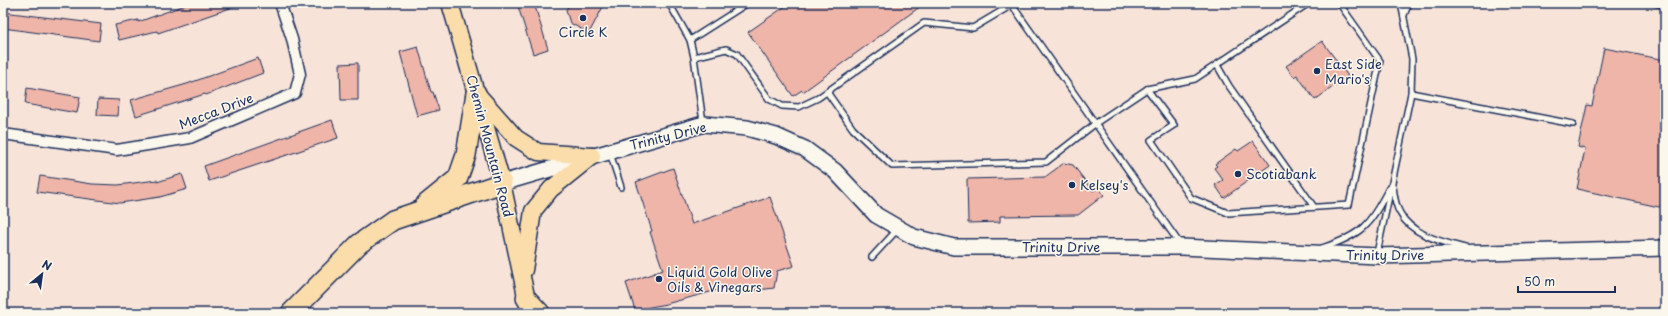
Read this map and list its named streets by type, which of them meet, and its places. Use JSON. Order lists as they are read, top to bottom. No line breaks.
{"streets":{"main road":["Chemin Mountain Road"],"street":["Mecca Drive","Trinity Drive"]},"crossings":[["Trinity Drive","Chemin Mountain Road"]],"places":["Circle K","East Side Mario's","Scotiabank","Kelsey's","Liquid Gold Olive Oils & Vinegars"],"scale_bar":"50 m","north":"top right"}
